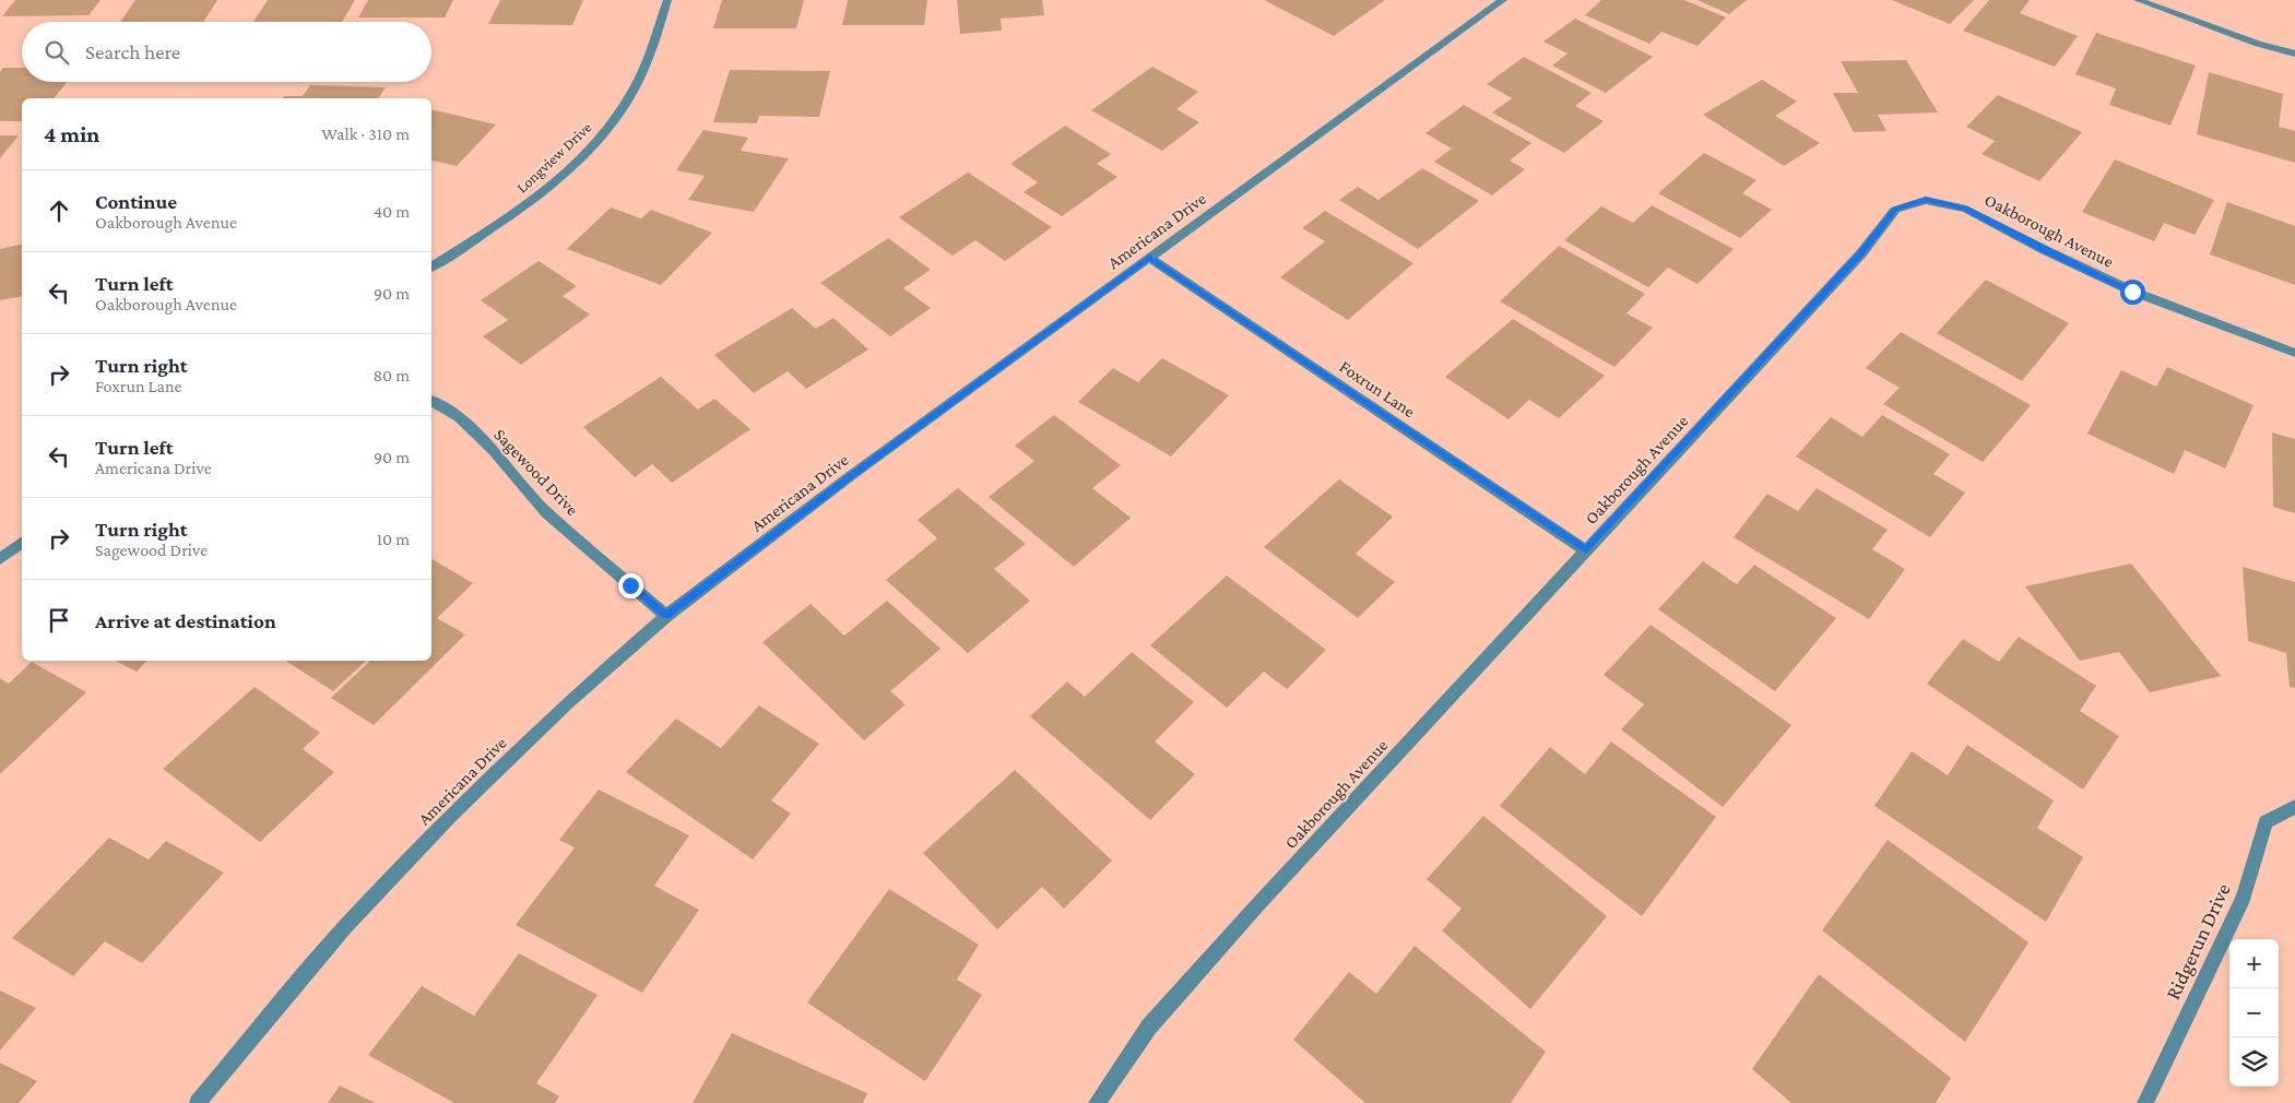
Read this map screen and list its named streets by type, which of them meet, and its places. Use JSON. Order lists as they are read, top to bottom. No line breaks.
{"streets":{"street":["Longview Drive","Americana Drive","Oakborough Avenue","Foxrun Lane","Sagewood Drive","Ridgerun Drive"]},"crossings":[["Americana Drive","Foxrun Lane"],["Americana Drive","Sagewood Drive"],["Oakborough Avenue","Foxrun Lane"]],"page":{"search":"Search here","heading":["4 min","Walk · 310 m"],"list":[["Continue","Oakborough Avenue","40 m"],["Turn left","Oakborough Avenue","90 m"],["Turn right","Foxrun Lane","80 m"],["Turn left","Americana Drive","90 m"],["Turn right","Sagewood Drive","10 m"],"Arrive at destination"],"map_buttons":["+","−"]}}
